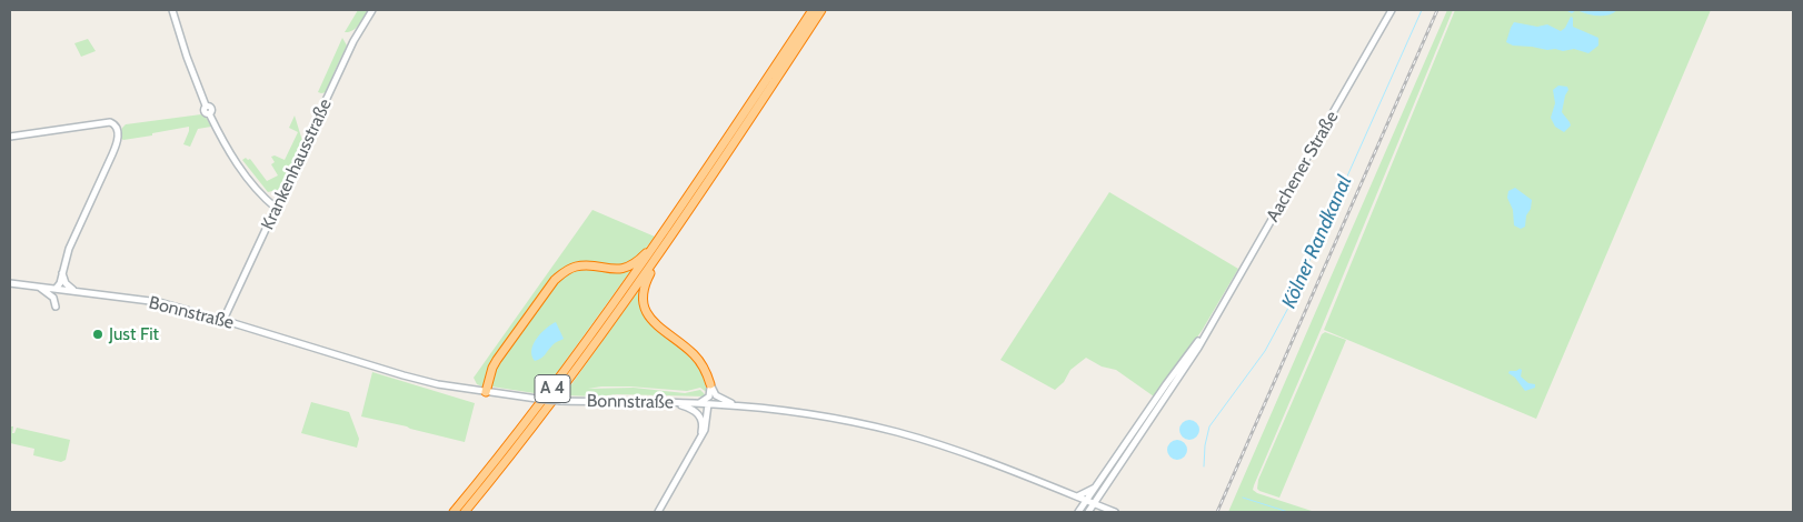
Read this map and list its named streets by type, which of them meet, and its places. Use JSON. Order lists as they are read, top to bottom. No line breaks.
{"streets":{"highway":["A 4"],"main road":["Krankenhausstraße","Aachener Straße","Bonnstraße"]},"crossings":[["Krankenhausstraße","Bonnstraße"],["Aachener Straße","Bonnstraße"]],"water":["Kölner Randkanal"],"places":["Just Fit"]}
